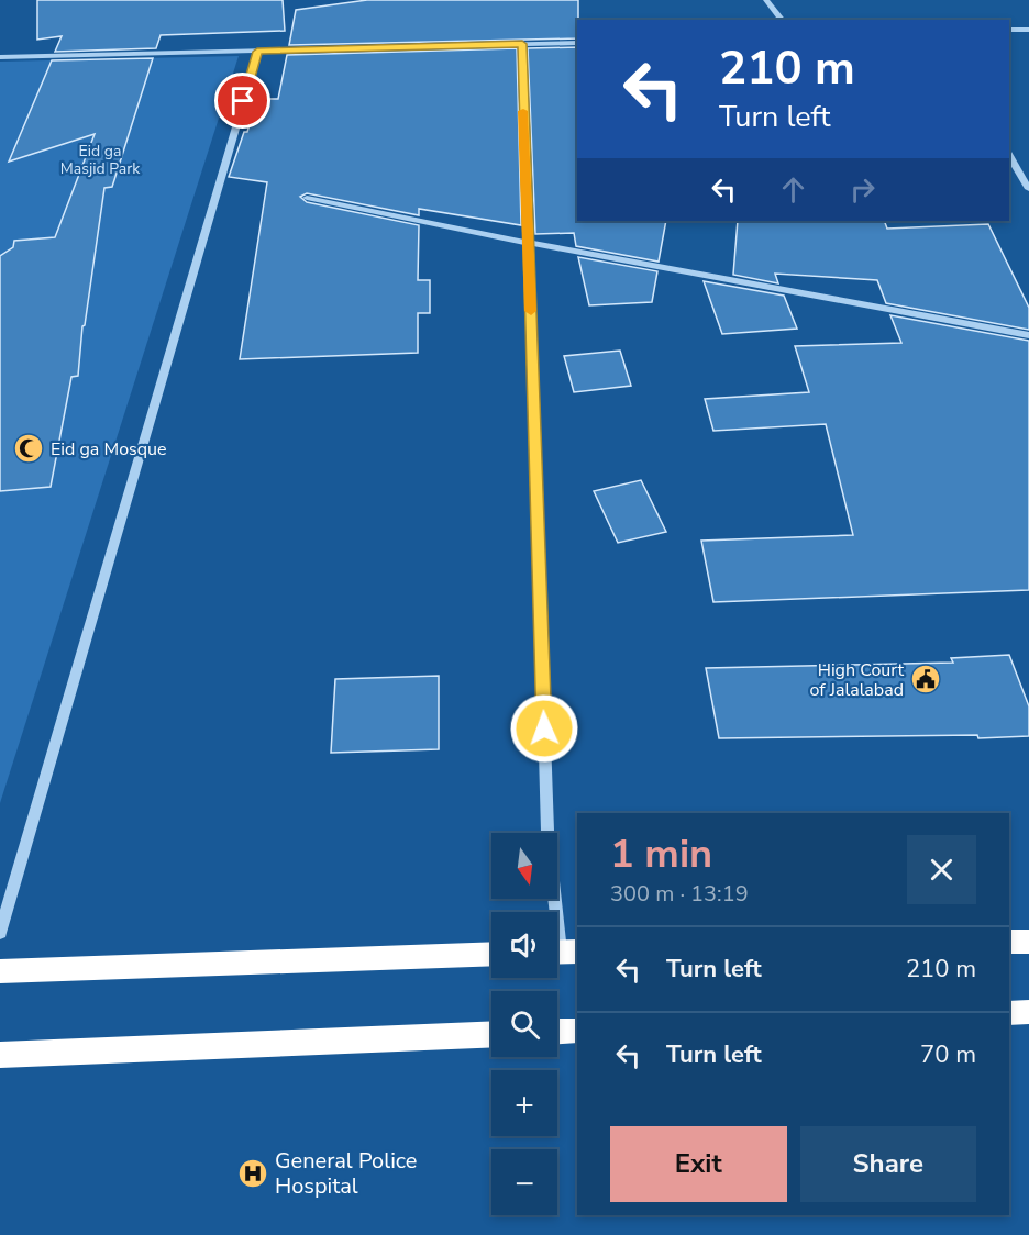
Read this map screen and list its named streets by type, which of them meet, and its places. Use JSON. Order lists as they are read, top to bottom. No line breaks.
{"parks":["Eid ga Masjid Park"],"places":{"mosque":["Eid ga Mosque"],"public building":["High Court of Jalalabad"],"hospital":["General Police Hospital"]},"north":"bottom","page":{"turn":["210 m","Turn left"],"heading":["1 min","300 m · 13:19"],"map_buttons":["+","−"],"list":[{"name":"Turn left","value":"210 m"},{"name":"Turn left","value":"70 m"}],"buttons":["Exit","Share"]}}
